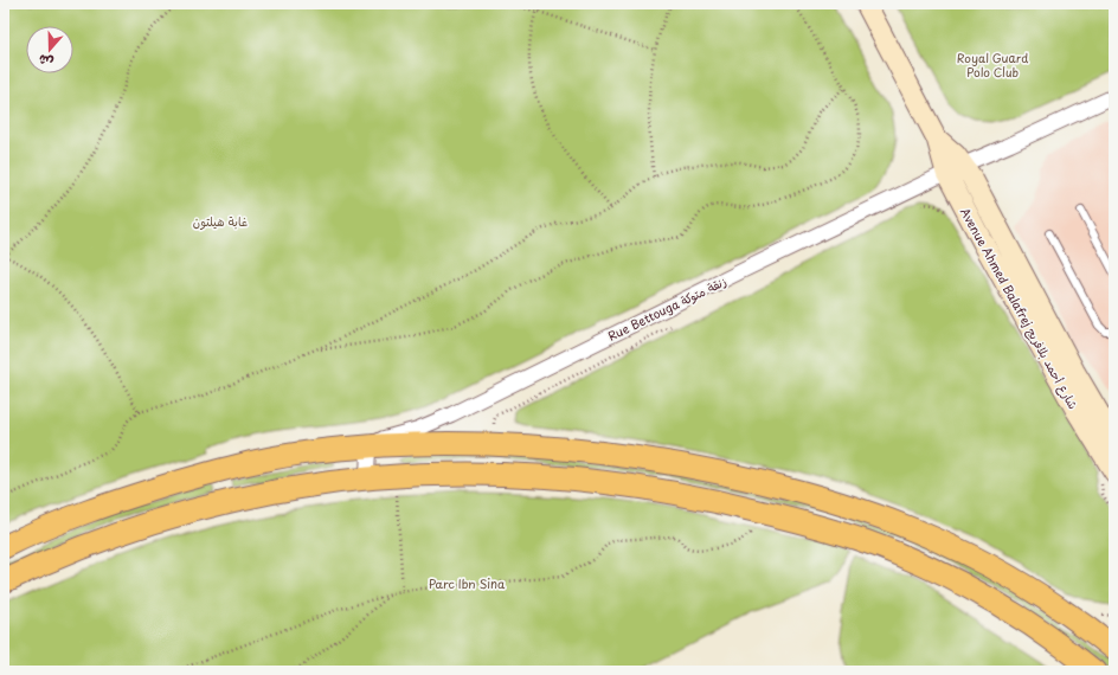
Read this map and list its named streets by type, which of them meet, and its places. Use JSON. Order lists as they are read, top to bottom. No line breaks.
{"streets":{"main road":["Avenue Ahmed Balafrej شارع أحمد بلافريج"],"street":["Rue Bettouga زنقة متوكة"]},"crossings":[["Rue Bettouga زنقة متوكة","Avenue Ahmed Balafrej شارع أحمد بلافريج"]],"parks":["Royal Guard Polo Club","غابة هيلتون","Parc Ibn Sina"],"north":"bottom"}
